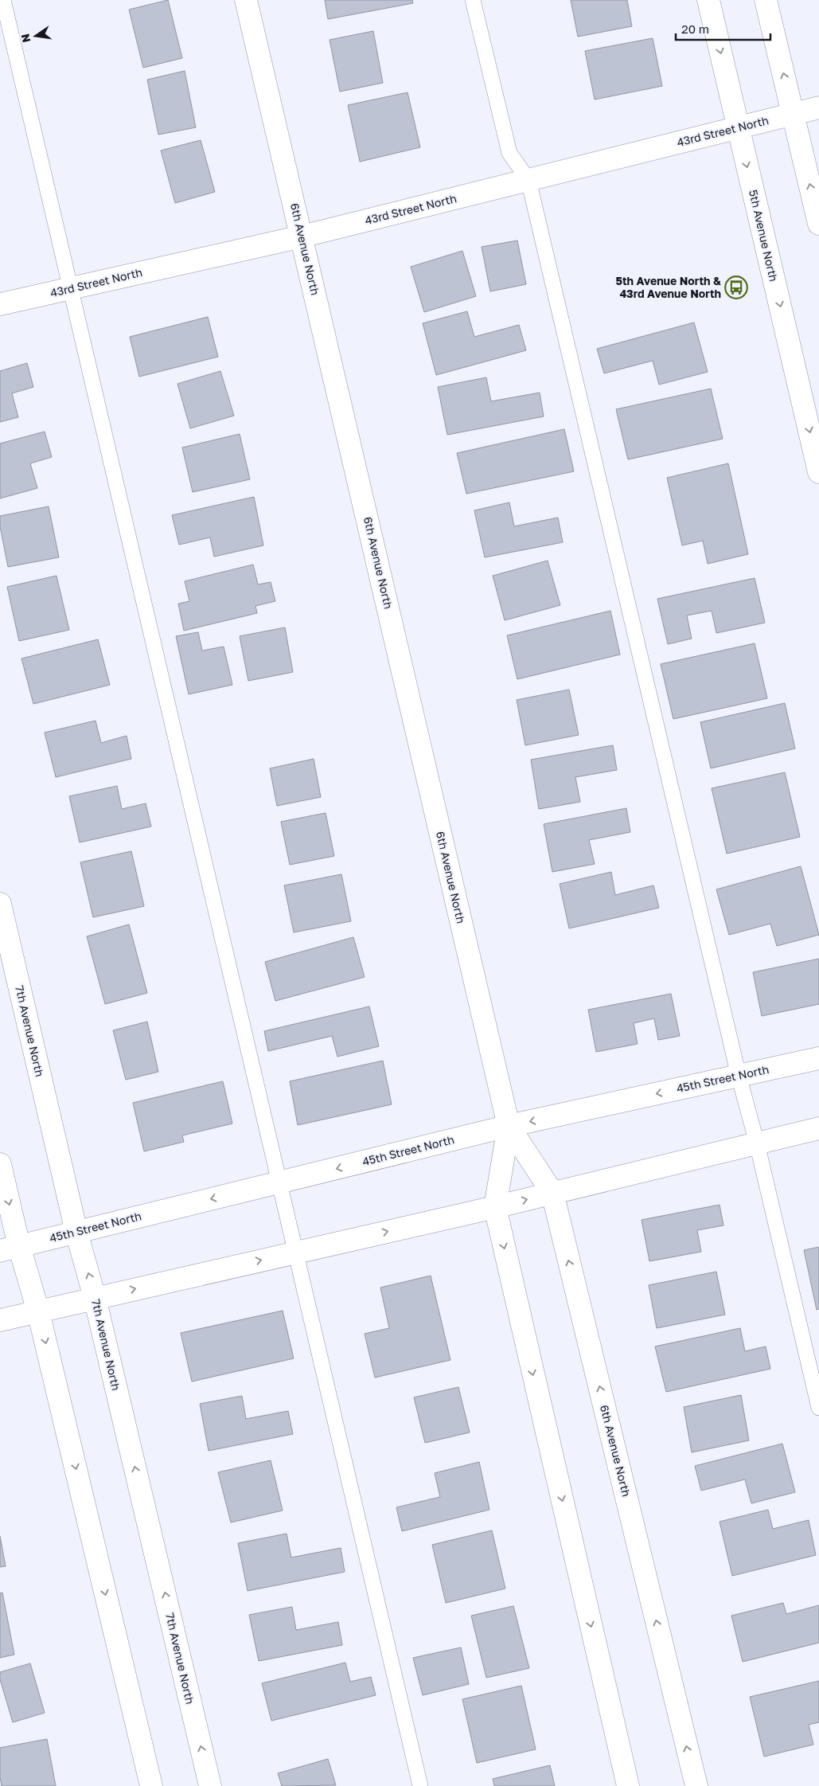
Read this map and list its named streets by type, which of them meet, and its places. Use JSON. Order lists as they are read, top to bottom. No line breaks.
{"streets":{"street":["43rd Street North","5th Avenue North","6th Avenue North","7th Avenue North","45th Street North"]},"crossings":[["43rd Street North","5th Avenue North"],["43rd Street North","6th Avenue North"],["6th Avenue North","45th Street North"],["7th Avenue North","45th Street North"]],"places":{"bus stop":["5th Avenue North & 43rd Avenue North"]},"scale_bar":"20 m","north":"left"}
